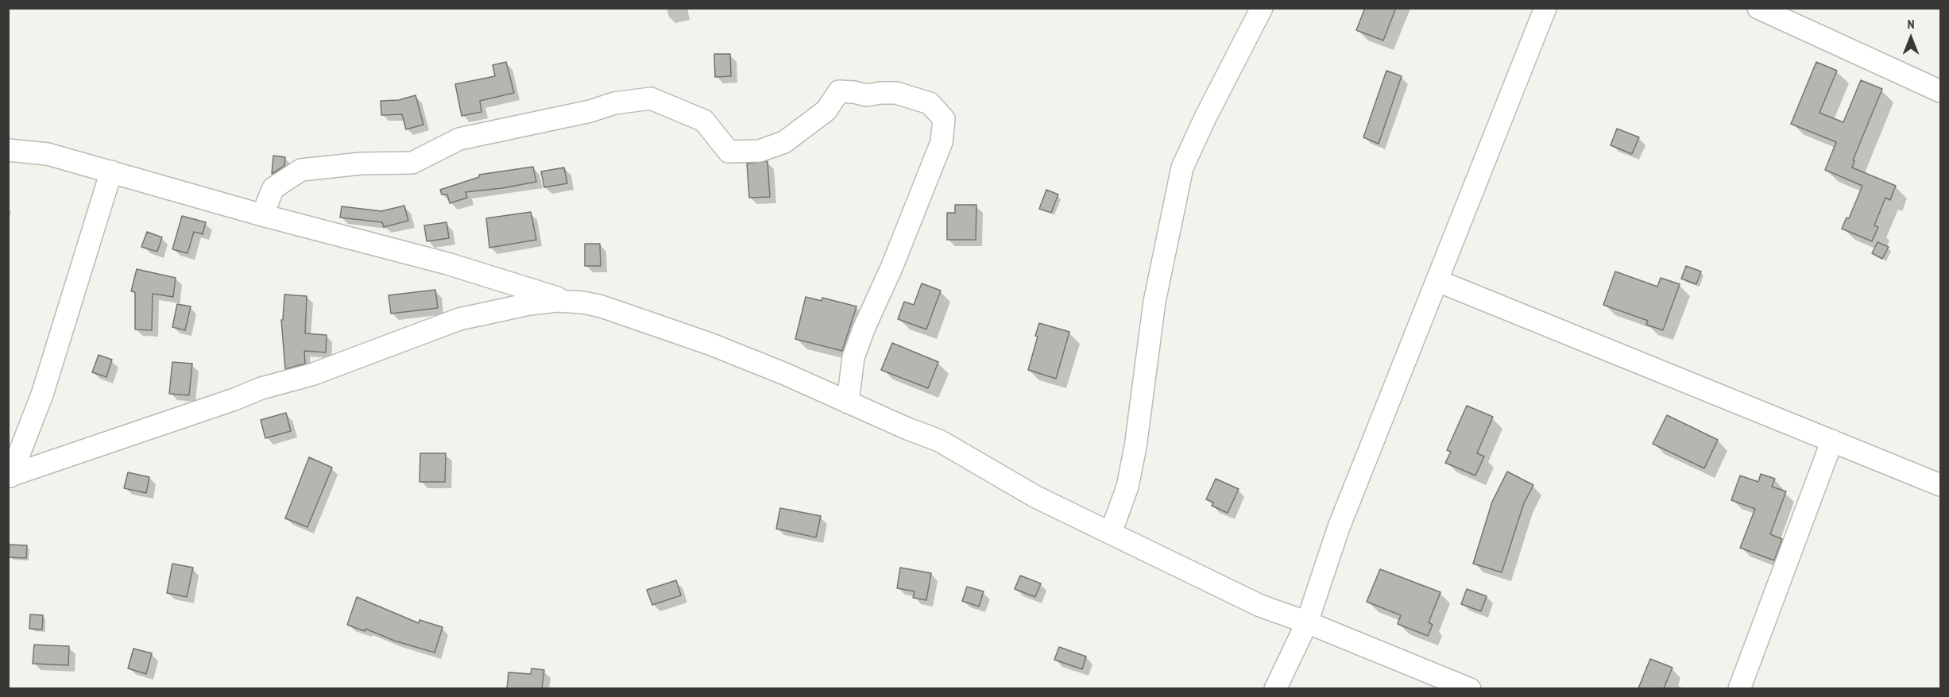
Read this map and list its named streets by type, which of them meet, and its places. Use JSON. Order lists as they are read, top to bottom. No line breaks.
{"north":"top"}
